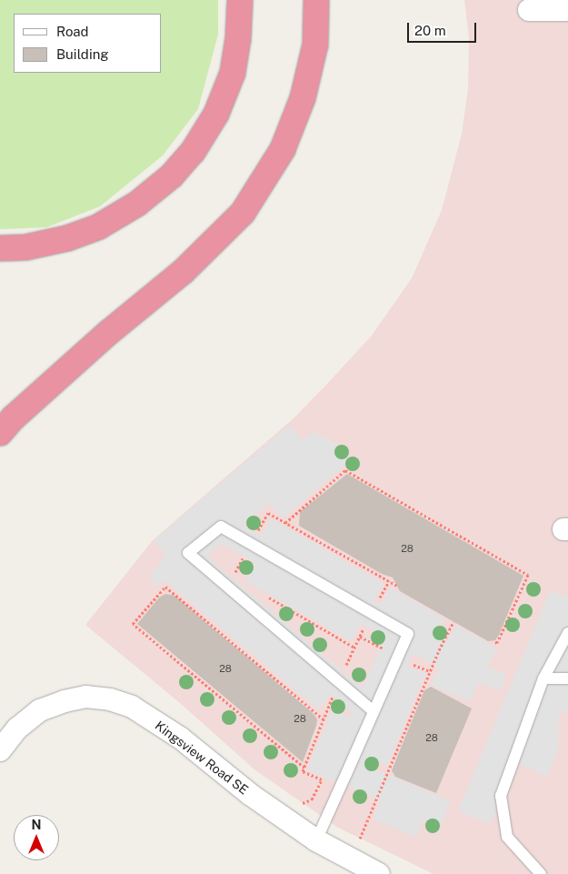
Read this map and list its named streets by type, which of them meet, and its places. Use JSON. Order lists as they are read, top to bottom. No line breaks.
{"streets":{"street":["Kingsview Road SE"]},"house_numbers":["28","28","28","28"],"legend":["Road","Building"],"scale_bar":"20 m","north":"top"}
